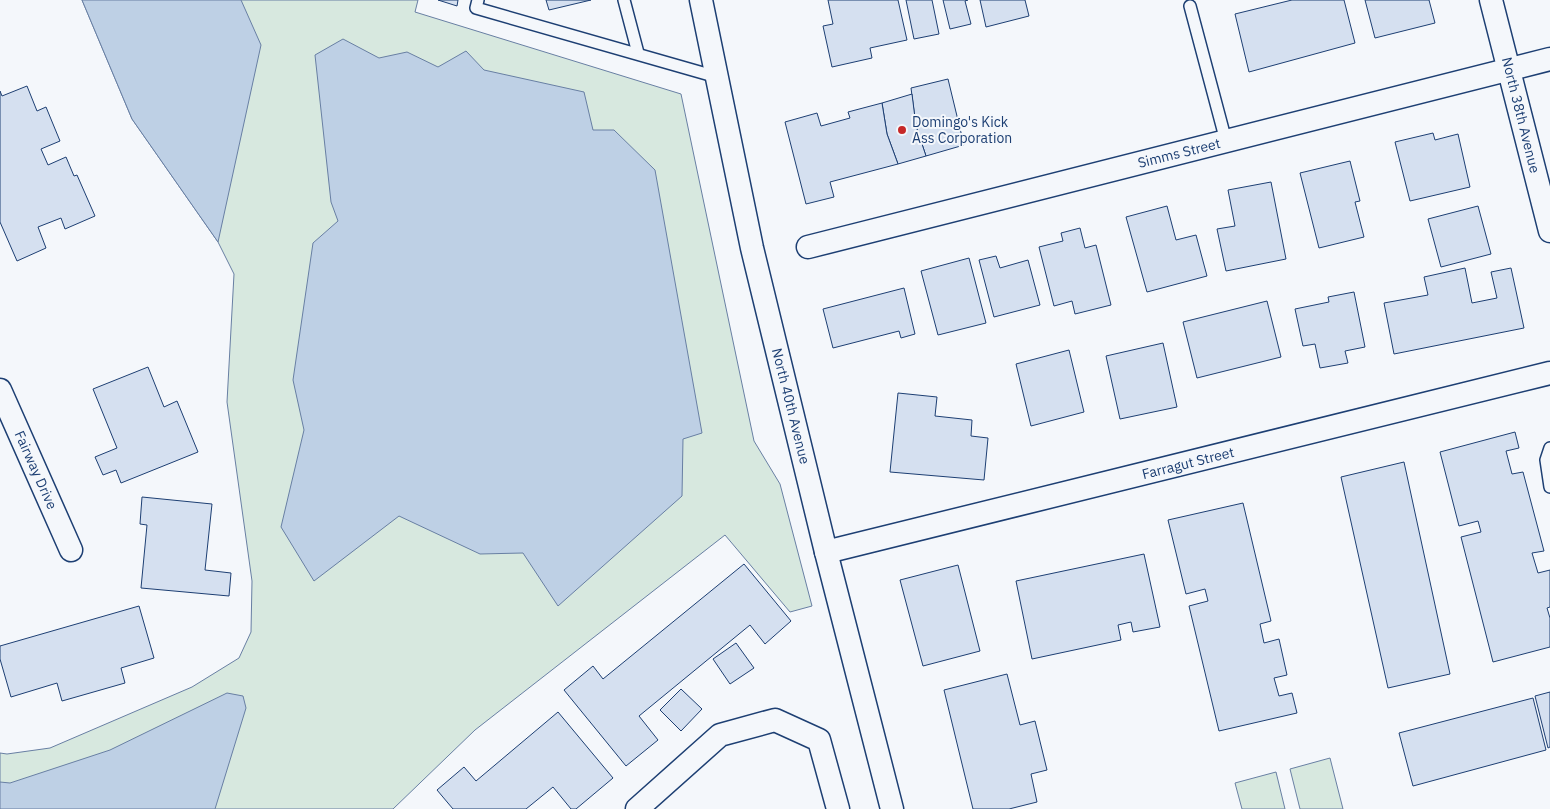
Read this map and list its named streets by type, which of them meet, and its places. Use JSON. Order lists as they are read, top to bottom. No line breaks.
{"streets":{"street":["North 38th Avenue","Simms Street","North 40th Avenue","Farragut Street","Fairway Drive"]},"crossings":[["North 38th Avenue","Simms Street"],["North 40th Avenue","Farragut Street"]],"places":["Domingo's Kick Ass Corporation"]}
